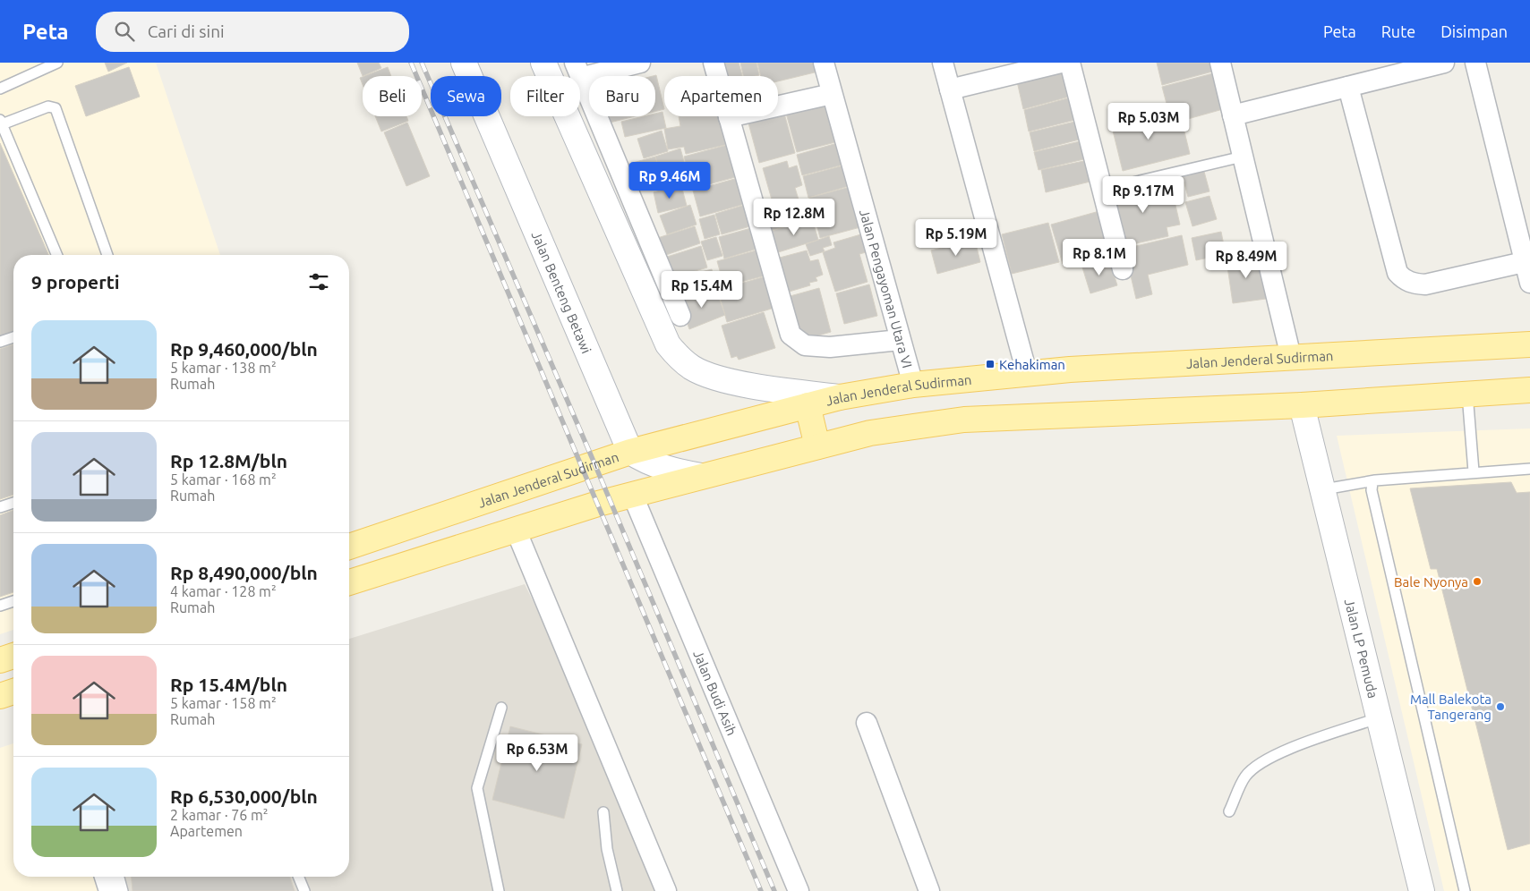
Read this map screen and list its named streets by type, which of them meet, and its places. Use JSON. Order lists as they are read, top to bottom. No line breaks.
{"streets":{"main road":["Jalan Benteng Betawi","Jalan Jenderal Sudirman","Jalan LP Pemuda"],"street":["Jalan Pengayoman Utara VI","Jalan Budi Asih"]},"crossings":[["Jalan Pengayoman Utara VI","Jalan Jenderal Sudirman"],["Jalan Benteng Betawi","Jalan Jenderal Sudirman"]],"places":{"transit":["Kehakiman"],"other":["Bale Nyonya","Mall Balekota Tangerang"]},"page":{"header":"Peta","search":"Cari di sini","nav":["Peta","Rute","Disimpan"],"chip":["Beli","Sewa","Filter","Baru","Apartemen"],"price":["Rp 5.03M","Rp 9.46M","Rp 9.17M","Rp 12.8M","Rp 5.19M","Rp 8.1M","Rp 8.49M","Rp 15.4M","Rp 6.53M"],"heading":"9 properti","list":[{"name":"Rp 9,460,000/bln","note":"5 kamar · 138 m² · Rumah"},{"name":"Rp 12.8M/bln","note":"5 kamar · 168 m² · Rumah"},{"name":"Rp 8,490,000/bln","note":"4 kamar · 128 m² · Rumah"},{"name":"Rp 15.4M/bln","note":"5 kamar · 158 m² · Rumah"},{"name":"Rp 6,530,000/bln","note":"2 kamar · 76 m² · Apartemen"}]}}
